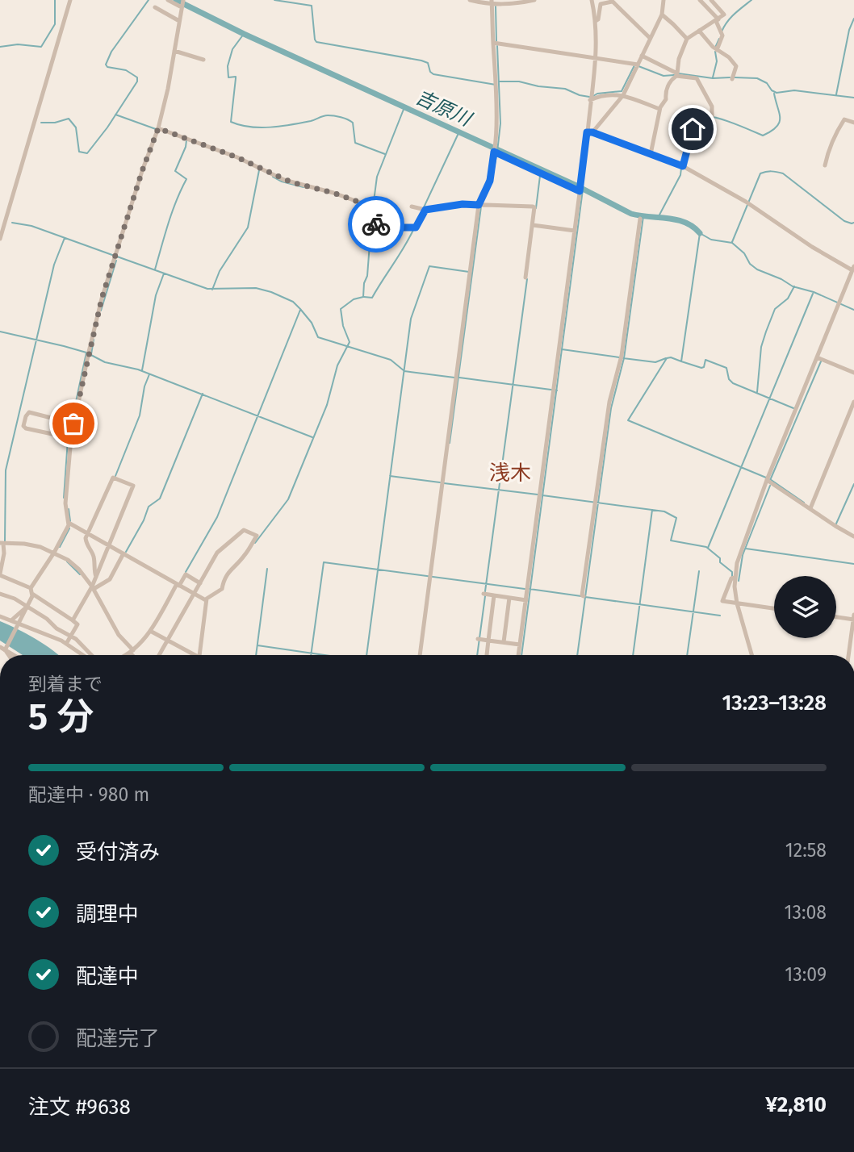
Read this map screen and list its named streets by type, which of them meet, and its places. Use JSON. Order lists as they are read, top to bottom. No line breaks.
{"districts":["浅木"],"water":["吉原川"],"page":{"heading":["5 分","到着まで","13:23–13:28"],"panel":["注文 #9638","¥2,810"],"bar":"配達中 · 980 m","list":[["受付済み","12:58"],["調理中","13:08"],["配達中","13:09"],"配達完了"]}}
